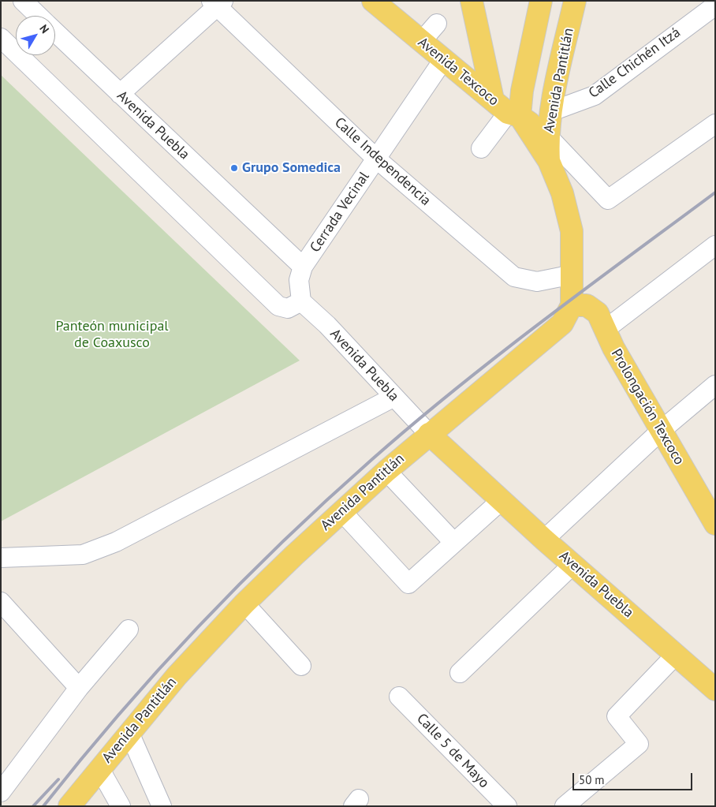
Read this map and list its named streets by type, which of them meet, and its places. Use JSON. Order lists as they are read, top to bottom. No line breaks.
{"streets":{"main road":["Avenida Texcoco","Avenida Pantitlán","Avenida Puebla","Prolongación Texcoco"],"street":["Calle Chichén Itzá","Calle Independencia","Cerrada Vecinal","Calle 5 de Mayo"]},"crossings":[["Calle Chichén Itzá","Avenida Pantitlán"],["Avenida Texcoco","Avenida Pantitlán"],["Avenida Texcoco","Cerrada Vecinal"],["Avenida Pantitlán","Avenida Puebla"],["Avenida Pantitlán","Calle Independencia"],["Avenida Pantitlán","Prolongación Texcoco"],["Avenida Puebla","Cerrada Vecinal"],["Calle Independencia","Cerrada Vecinal"]],"parks":["Panteón municipal de Coaxusco"],"places":["Grupo Somedica"],"scale_bar":"50 m","north":"top right"}
